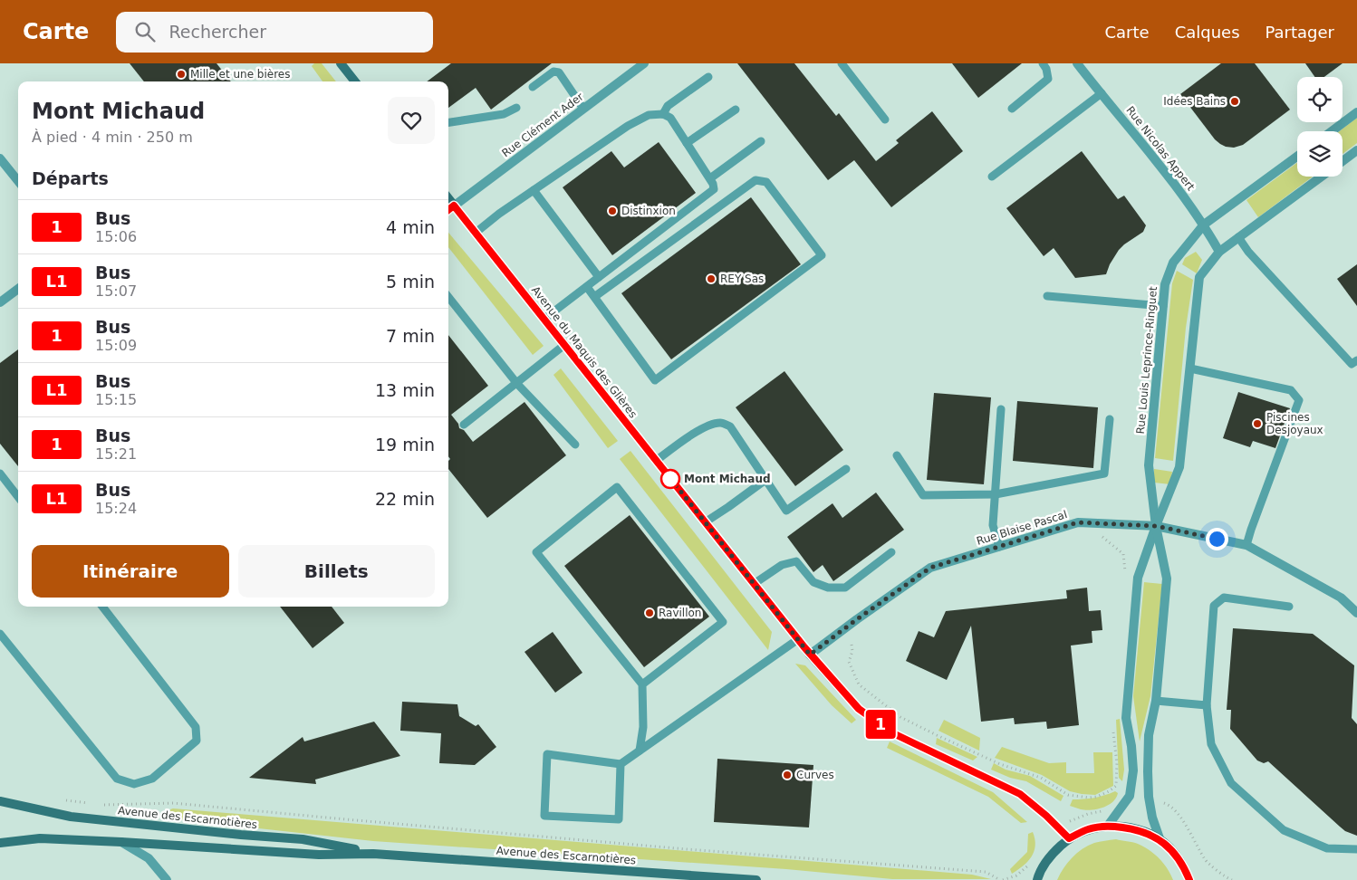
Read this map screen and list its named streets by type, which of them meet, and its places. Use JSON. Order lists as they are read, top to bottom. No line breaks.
{"streets":{"main road":["Avenue du Maquis des Glières","Avenue des Escarnotières"],"street":["Rue Clément Ader","Rue Nicolas Appert","Rue Louis Leprince-Ringuet","Rue Blaise Pascal"]},"crossings":[["Rue Clément Ader","Avenue du Maquis des Glières"],["Rue Nicolas Appert","Rue Louis Leprince-Ringuet"],["Avenue du Maquis des Glières","Rue Blaise Pascal"],["Rue Louis Leprince-Ringuet","Rue Blaise Pascal"]],"places":["Mille et une bières","Idées Bains","Distinxion","REY Sas","Piscines Desjoyaux","Mont Michaud","Ravillon","Curves"],"lines":["bus line 1"],"page":{"header":"Carte","search":"Rechercher","nav":["Carte","Calques","Partager"],"on_map":"1","heading":[["Mont Michaud","À pied · 4 min · 250 m"],"Départs"],"list":[{"mark":"1","name":"Bus","note":"15:06","value":"4 min"},{"mark":"L1","name":"Bus","note":"15:07","value":"5 min"},{"mark":"1","name":"Bus","note":"15:09","value":"7 min"},{"mark":"L1","name":"Bus","note":"15:15","value":"13 min"},{"mark":"1","name":"Bus","note":"15:21","value":"19 min"},{"mark":"L1","name":"Bus","note":"15:24","value":"22 min"}],"buttons":["Itinéraire","Billets"]}}
